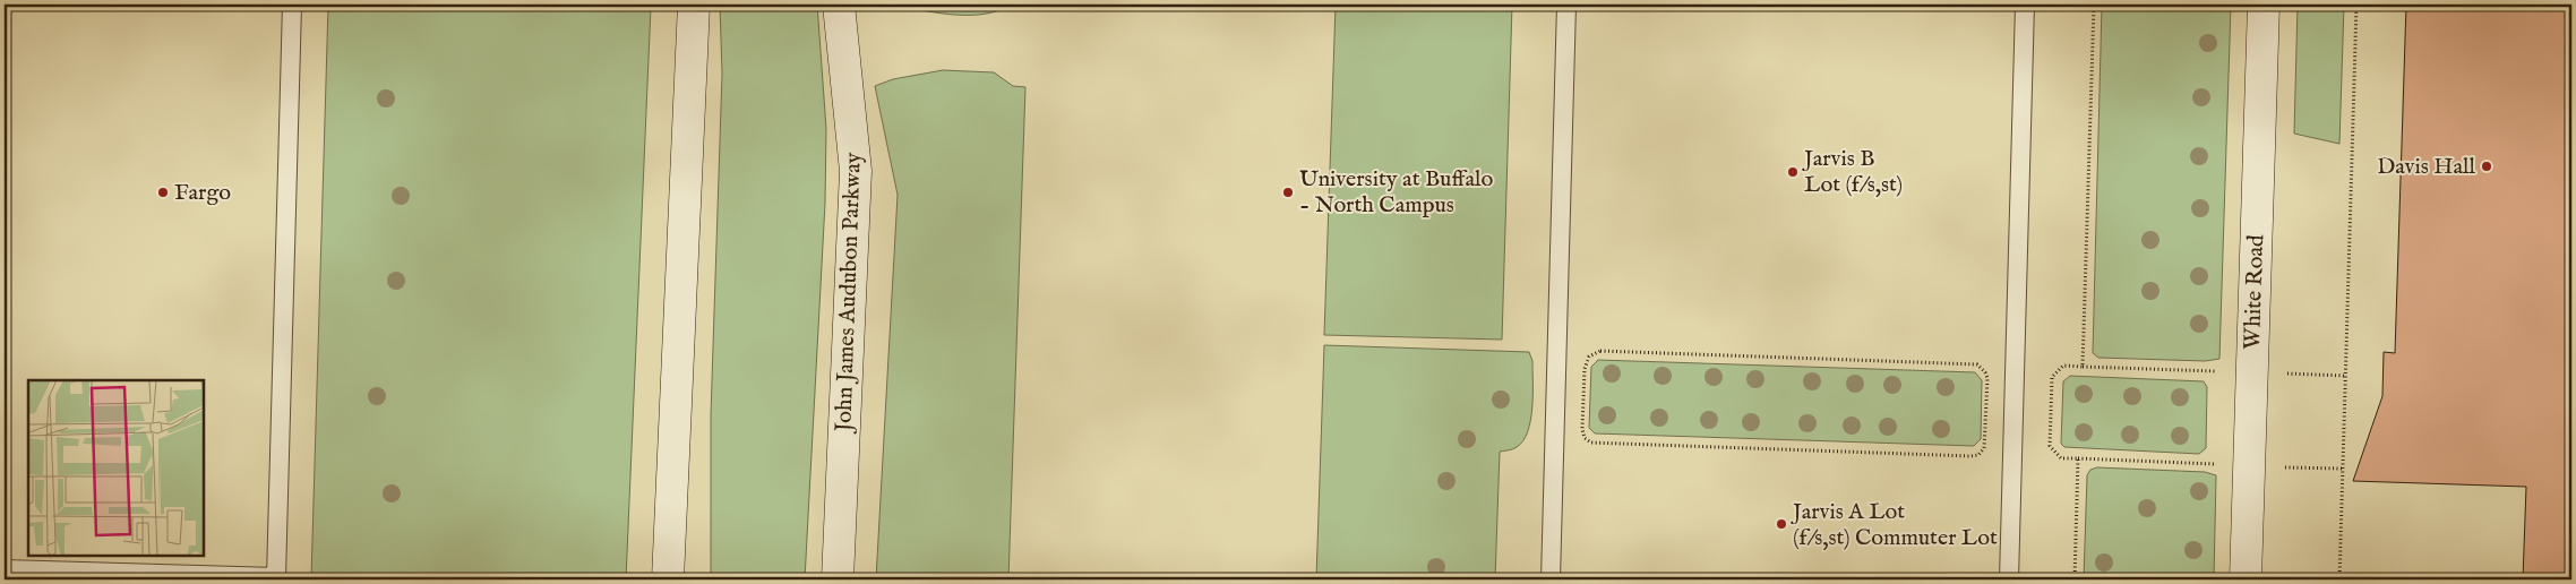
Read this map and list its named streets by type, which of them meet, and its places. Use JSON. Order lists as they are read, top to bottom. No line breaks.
{"streets":{"main road":["John James Audubon Parkway","White Road"]},"places":["Davis Hall","Jarvis B Lot (f/s,st)","Fargo","University at Buffalo - North Campus","Jarvis A Lot (f/s,st) Commuter Lot"]}
